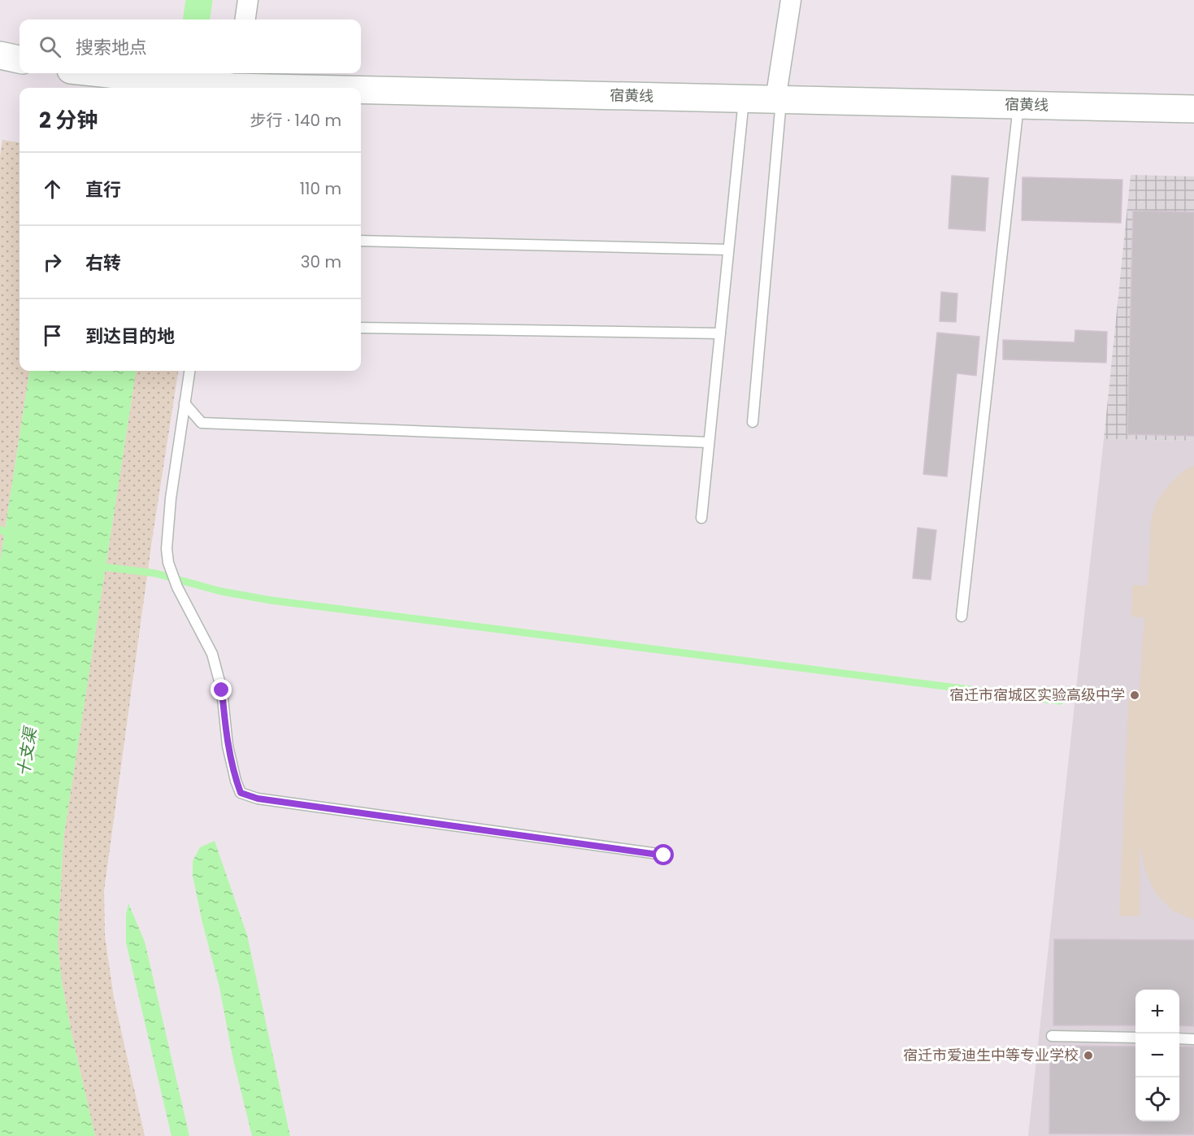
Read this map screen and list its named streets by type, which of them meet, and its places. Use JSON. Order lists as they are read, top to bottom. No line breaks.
{"streets":{"main road":["宿黄线"]},"water":["十支渠"],"places":["宿迁市宿城区实验高级中学","宿迁市爱迪生中等专业学校"],"page":{"search":"搜索地点","heading":["2 分钟","步行 · 140 m"],"list":[["直行","110 m"],["右转","30 m"],"到达目的地"],"map_buttons":["+","−"]}}
